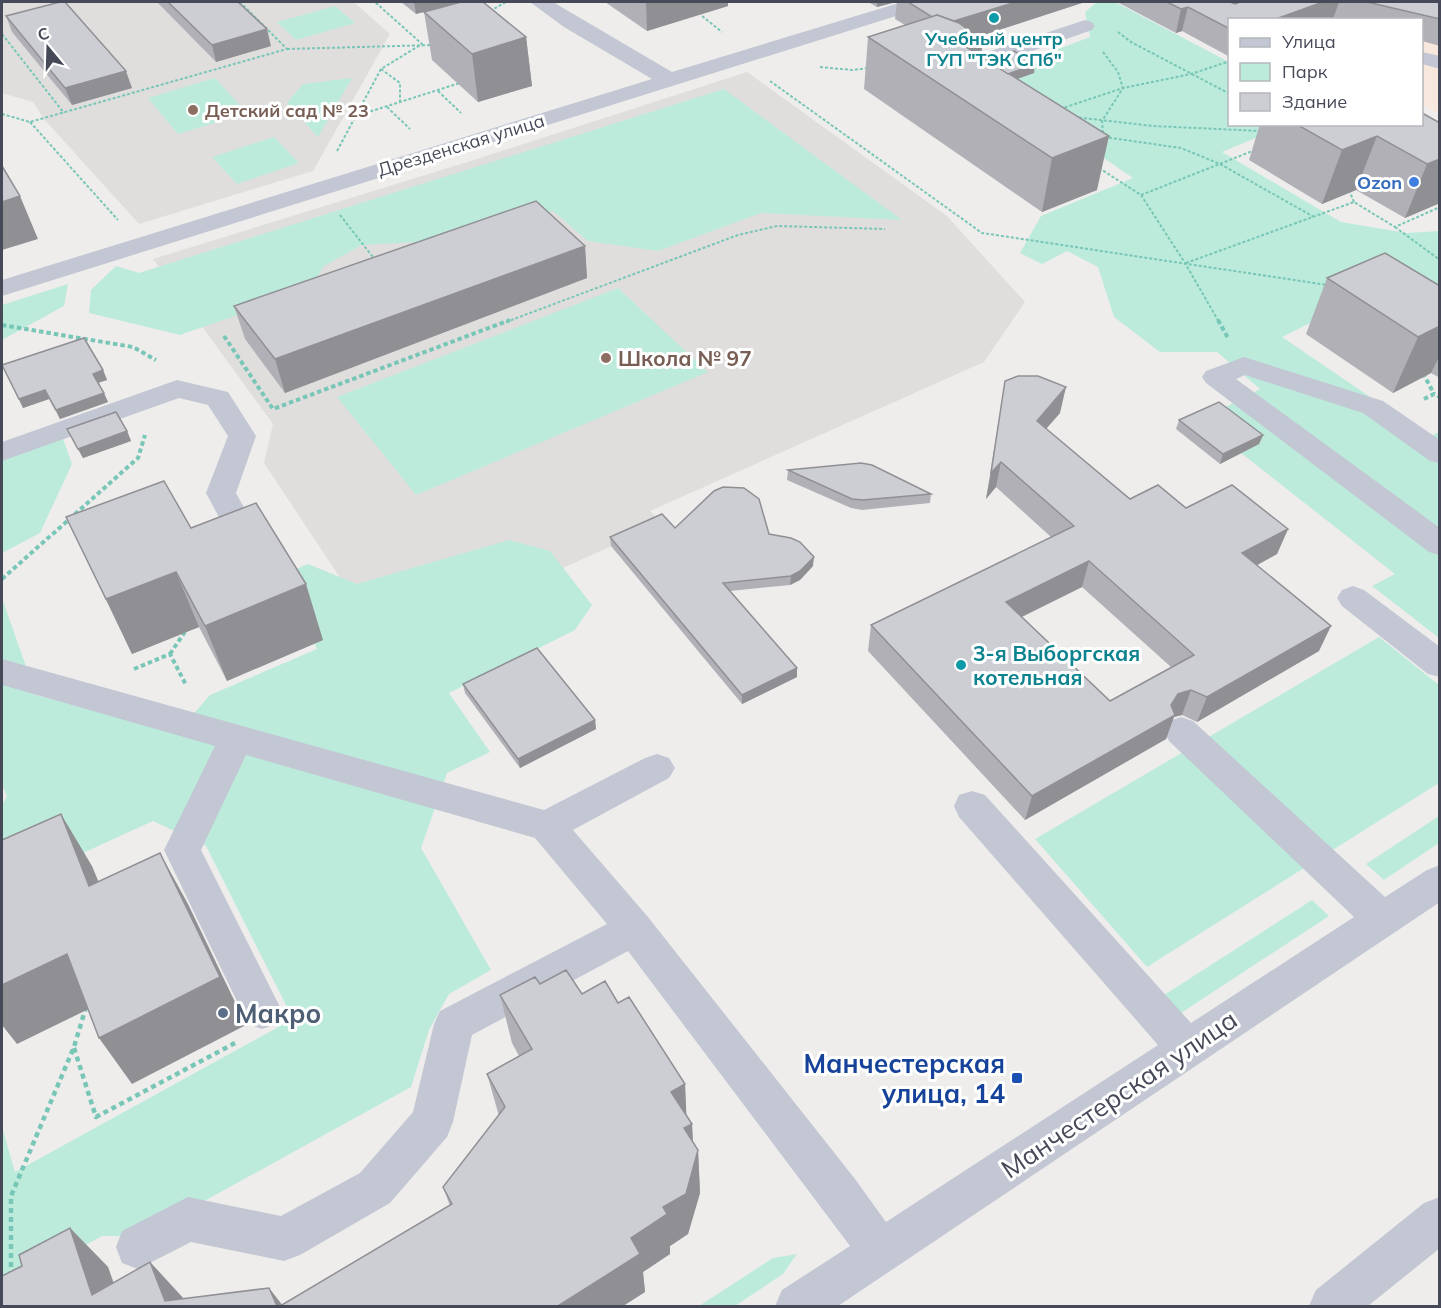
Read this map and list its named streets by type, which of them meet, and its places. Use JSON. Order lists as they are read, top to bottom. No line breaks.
{"streets":{"street":["Дрезденская улица","Манчестерская улица"]},"places":{"other":["Учебный центр ГУП \"ТЭК СПб\"","Детский сад № 23","Ozon","Школа № 97","3-я Выборгская котельная","Макро"],"transit":["Манчестерская улица, 14"]},"legend":["Улица","Парк","Здание"],"north":"top"}
